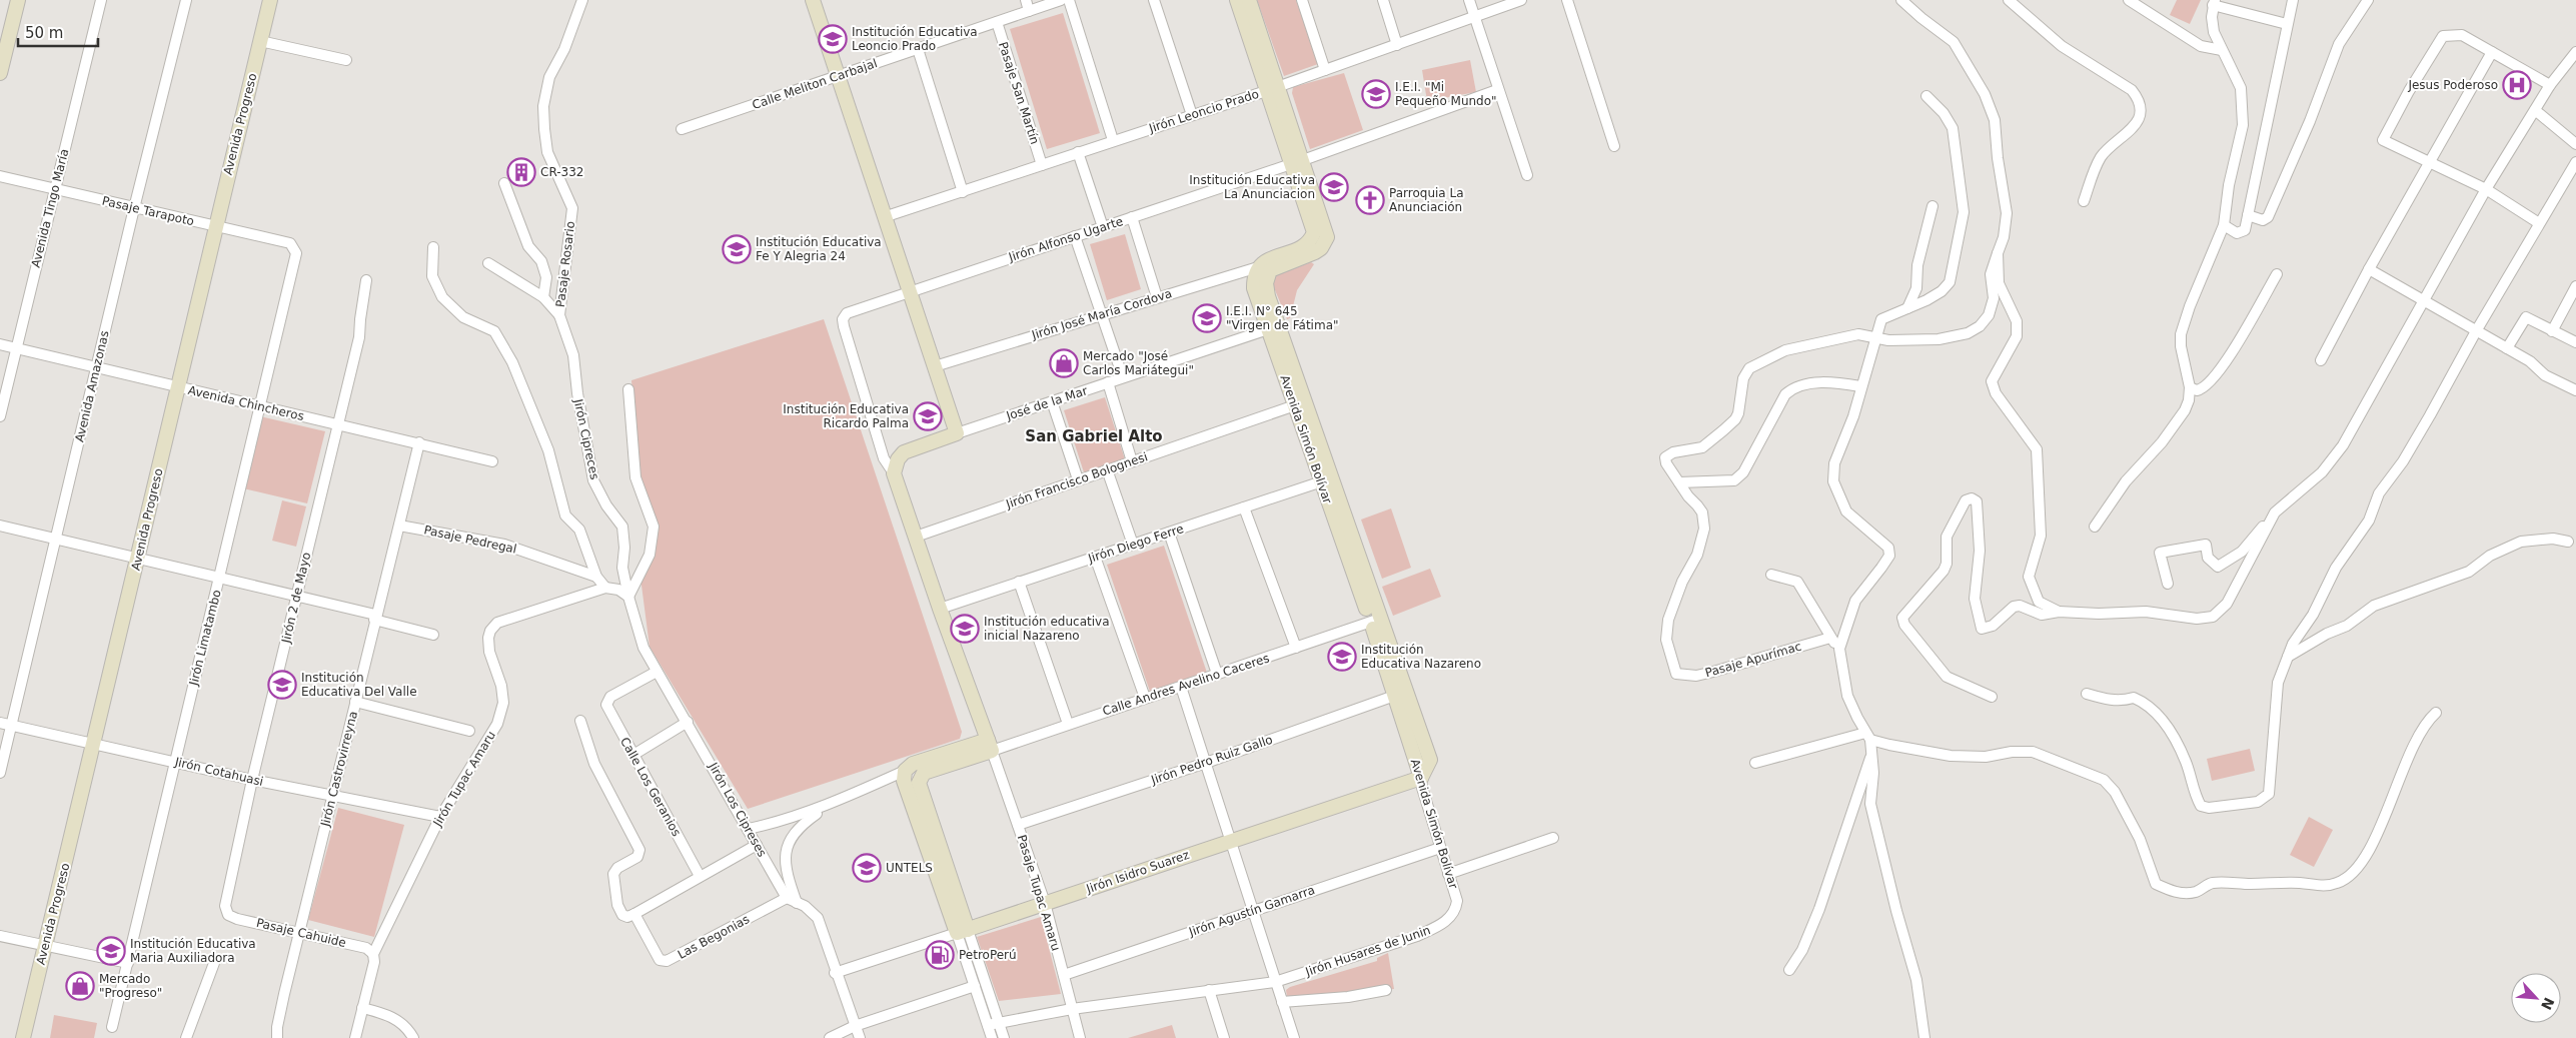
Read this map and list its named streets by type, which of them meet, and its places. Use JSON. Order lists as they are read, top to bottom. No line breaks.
{"streets":{"street":["Calle Meliton Carbajal","Pasaje San Martín","Jirón Leoncio Prado","Avenida Progreso","Avenida Tingo María","Pasaje Tarapoto","Jirón Alfonso Ugarte","Pasaje Rosario","Jirón José María Cordova","Avenida Amazonas","Avenida Chincheros","José de la Mar","Jirón Cipreces","Avenida Simón Bolívar","Jirón Francisco Bolognesi","Pasaje Pedregal","Jirón Diego Ferre","Jirón 2 de Mayo","Jirón Limatambo","Pasaje Apurímac","Calle Andres Avelino Caceres","Jirón Pedro Ruiz Gallo","Jirón Castrovirreyna","Jirón Cotahuasi","Jirón Tupac Amaru","Calle Los Geranios","Jirón Los Cipreses","Jirón Isidro Suarez","Pasaje Tupac Amaru","Jirón Agustín Gamarra","Pasaje Cahuide","Las Begonias","Jirón Husares de Junin"]},"crossings":[["Calle Meliton Carbajal","Pasaje San Martín"],["Pasaje San Martín","Jirón Leoncio Prado"],["Avenida Progreso","Pasaje Tarapoto"],["Avenida Progreso","Avenida Chincheros"],["Avenida Progreso","Jirón Cotahuasi"],["Avenida Tingo María","Pasaje Tarapoto"],["Avenida Tingo María","Avenida Chincheros"],["Pasaje Tarapoto","Avenida Amazonas"],["Pasaje Tarapoto","Jirón Limatambo"],["Pasaje Rosario","Jirón Cipreces"],["Jirón José María Cordova","Avenida Simón Bolívar"],["Avenida Amazonas","Avenida Chincheros"],["Avenida Amazonas","Jirón Cotahuasi"],["Avenida Chincheros","Jirón 2 de Mayo"],["Avenida Chincheros","Jirón Limatambo"],["Avenida Chincheros","Jirón Castrovirreyna"],["José de la Mar","Avenida Simón Bolívar"],["Jirón Cipreces","Jirón Los Cipreses"],["Avenida Simón Bolívar","Jirón Francisco Bolognesi"],["Avenida Simón Bolívar","Jirón Diego Ferre"],["Avenida Simón Bolívar","Calle Andres Avelino Caceres"],["Avenida Simón Bolívar","Jirón Pedro Ruiz Gallo"],["Avenida Simón Bolívar","Jirón Isidro Suarez"],["Avenida Simón Bolívar","Jirón Agustín Gamarra"],["Avenida Simón Bolívar","Jirón Husares de Junin"],["Pasaje Pedregal","Jirón Castrovirreyna"],["Jirón 2 de Mayo","Jirón Cotahuasi"],["Jirón 2 de Mayo","Pasaje Cahuide"],["Jirón Limatambo","Jirón Cotahuasi"],["Calle Andres Avelino Caceres","Pasaje Tupac Amaru"],["Jirón Pedro Ruiz Gallo","Pasaje Tupac Amaru"],["Jirón Castrovirreyna","Jirón Cotahuasi"],["Jirón Castrovirreyna","Pasaje Cahuide"],["Jirón Cotahuasi","Jirón Tupac Amaru"],["Jirón Tupac Amaru","Pasaje Cahuide"],["Calle Los Geranios","Jirón Los Cipreses"],["Jirón Los Cipreses","Las Begonias"],["Jirón Isidro Suarez","Pasaje Tupac Amaru"],["Pasaje Tupac Amaru","Jirón Agustín Gamarra"],["Pasaje Tupac Amaru","Jirón Husares de Junin"]],"districts":["San Gabriel Alto"],"places":{"school or university":["Institución Educativa Leoncio Prado","I.E.I. \"Mi Pequeño Mundo\"","Institución Educativa La Anunciacion","Institución Educativa Fe Y Alegria 24","I.E.I. N° 645 \"Virgen de Fátima\"","Institución Educativa Ricardo Palma","Institución educativa inicial Nazareno","Institución Educativa Nazareno","Institución Educativa Del Valle","UNTELS","Institución Educativa Maria Auxiliadora"],"hospital":["Jesus Poderoso"],"building":["CR-332"],"church":["Parroquia La Anunciación"],"shop":["Mercado \"José Carlos Mariátegui\"","Mercado \"Progreso\""],"fuel station":["PetroPerú"]},"scale_bar":"50 m","north":"bottom right"}
